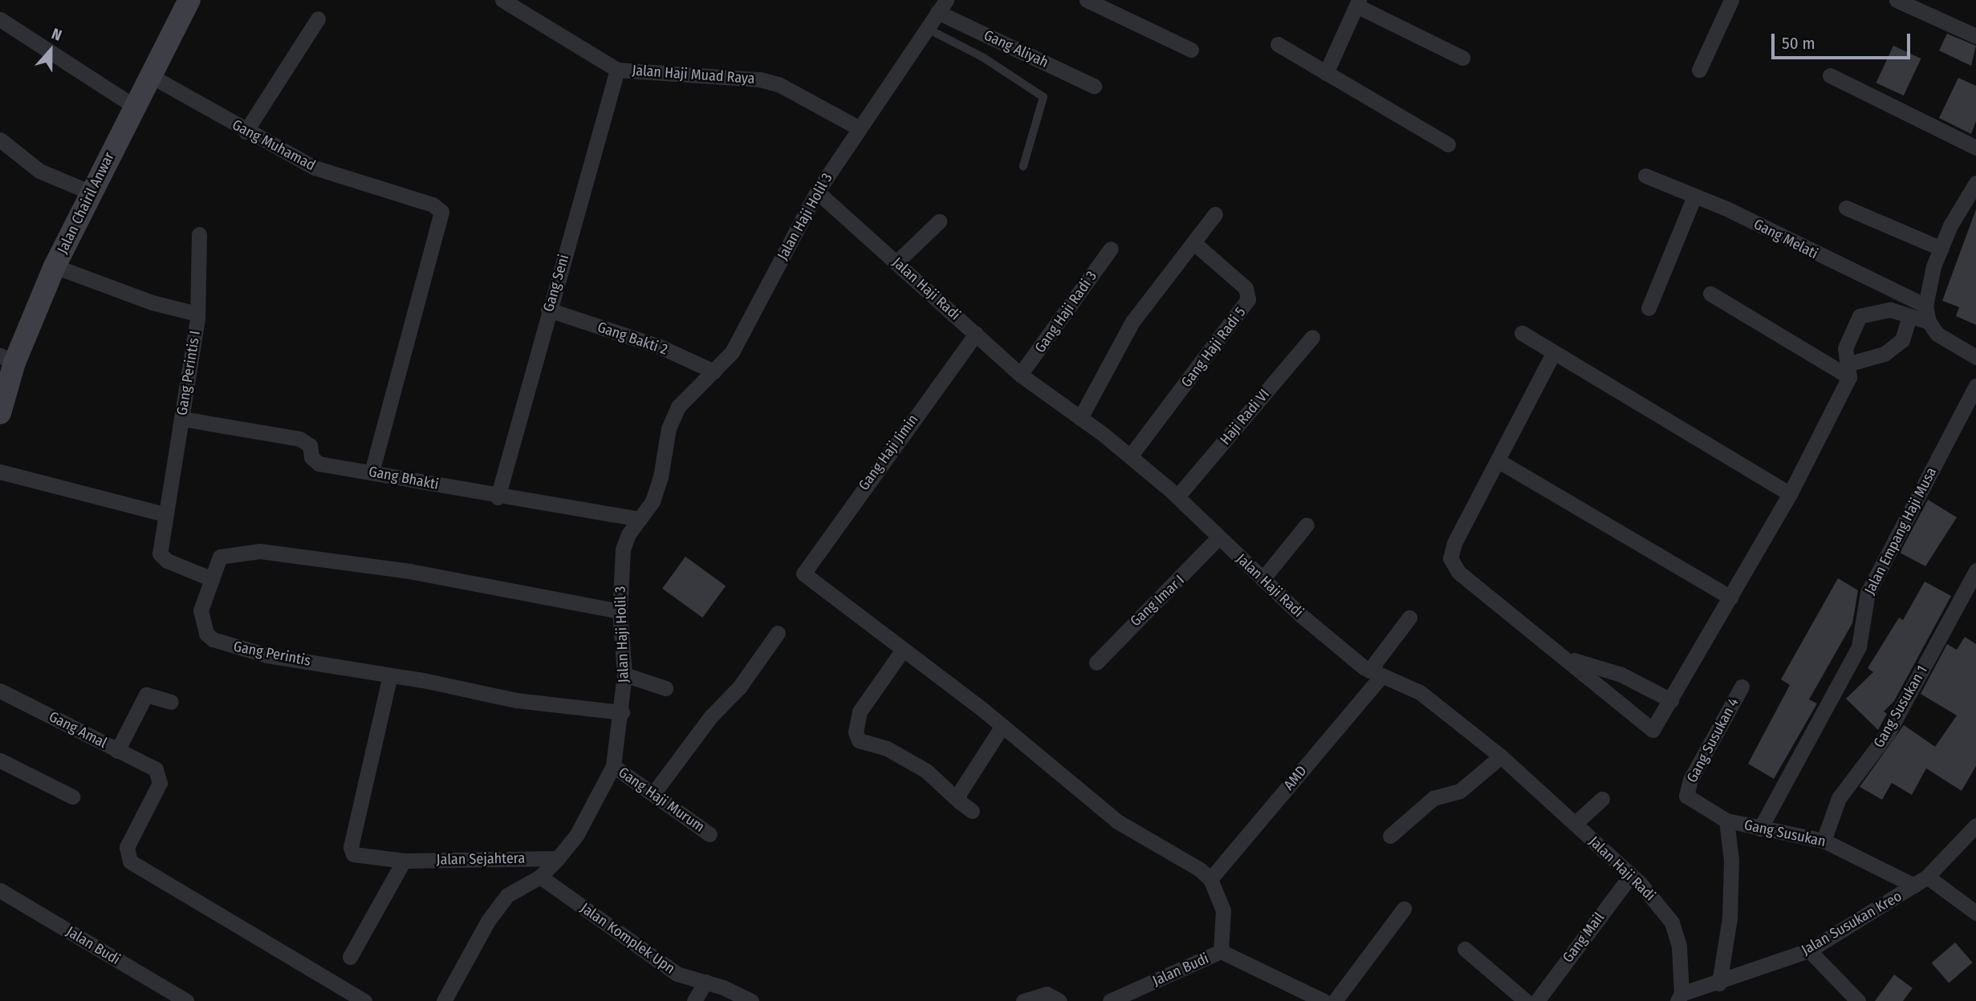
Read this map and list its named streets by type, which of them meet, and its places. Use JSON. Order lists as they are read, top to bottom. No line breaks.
{"streets":{"street":["Gang Aliyah","Jalan Haji Muad Raya","Gang Muhamad","Jalan Chairil Anwar","Jalan Haji Holil 3","Gang Melati","Gang Seni","Jalan Haji Radi","Gang Haji Radi 3","Gang Bakti 2","Gang Haji Radi 5","Gang Perintis I","Haji Radi VI","Gang Haji Jimin","Gang Bhakti","Jalan Empang Haji Musa","Gang Imar I","Gang Perintis","Gang Susukan 1","Gang Amal","Gang Susukan 4","AMD","Gang Haji Murum","Gang Susukan","Jalan Sejahtera","Jalan Susukan Kreo","Gang Mail","Jalan Komplek Upn","Jalan Budi"]},"crossings":[["Gang Aliyah","Jalan Haji Holil 3"],["Jalan Haji Muad Raya","Jalan Haji Holil 3"],["Jalan Haji Muad Raya","Gang Seni"],["Gang Muhamad","Jalan Chairil Anwar"],["Gang Muhamad","Gang Bhakti"],["Jalan Chairil Anwar","Gang Perintis I"],["Jalan Haji Holil 3","Jalan Haji Radi"],["Jalan Haji Holil 3","Gang Bakti 2"],["Jalan Haji Holil 3","Gang Bhakti"],["Jalan Haji Holil 3","Gang Perintis"],["Jalan Haji Holil 3","Gang Haji Murum"],["Jalan Haji Holil 3","Jalan Sejahtera"],["Jalan Haji Holil 3","Jalan Komplek Upn"],["Gang Seni","Gang Bakti 2"],["Gang Seni","Gang Bhakti"],["Jalan Haji Radi","Gang Haji Radi 3"],["Jalan Haji Radi","Gang Haji Radi 5"],["Jalan Haji Radi","Haji Radi VI"],["Jalan Haji Radi","Gang Haji Jimin"],["Jalan Haji Radi","Gang Imar I"],["Jalan Haji Radi","AMD"],["Jalan Haji Radi","Jalan Susukan Kreo"],["Jalan Haji Radi","Gang Mail"],["Gang Perintis I","Gang Bhakti"],["Gang Perintis I","Gang Perintis"],["Jalan Empang Haji Musa","Gang Susukan"],["Gang Perintis","Jalan Sejahtera"],["Gang Susukan 1","Gang Susukan"],["Gang Susukan 4","Gang Susukan"],["Gang Susukan","Jalan Susukan Kreo"]],"scale_bar":"50 m","north":"top"}
